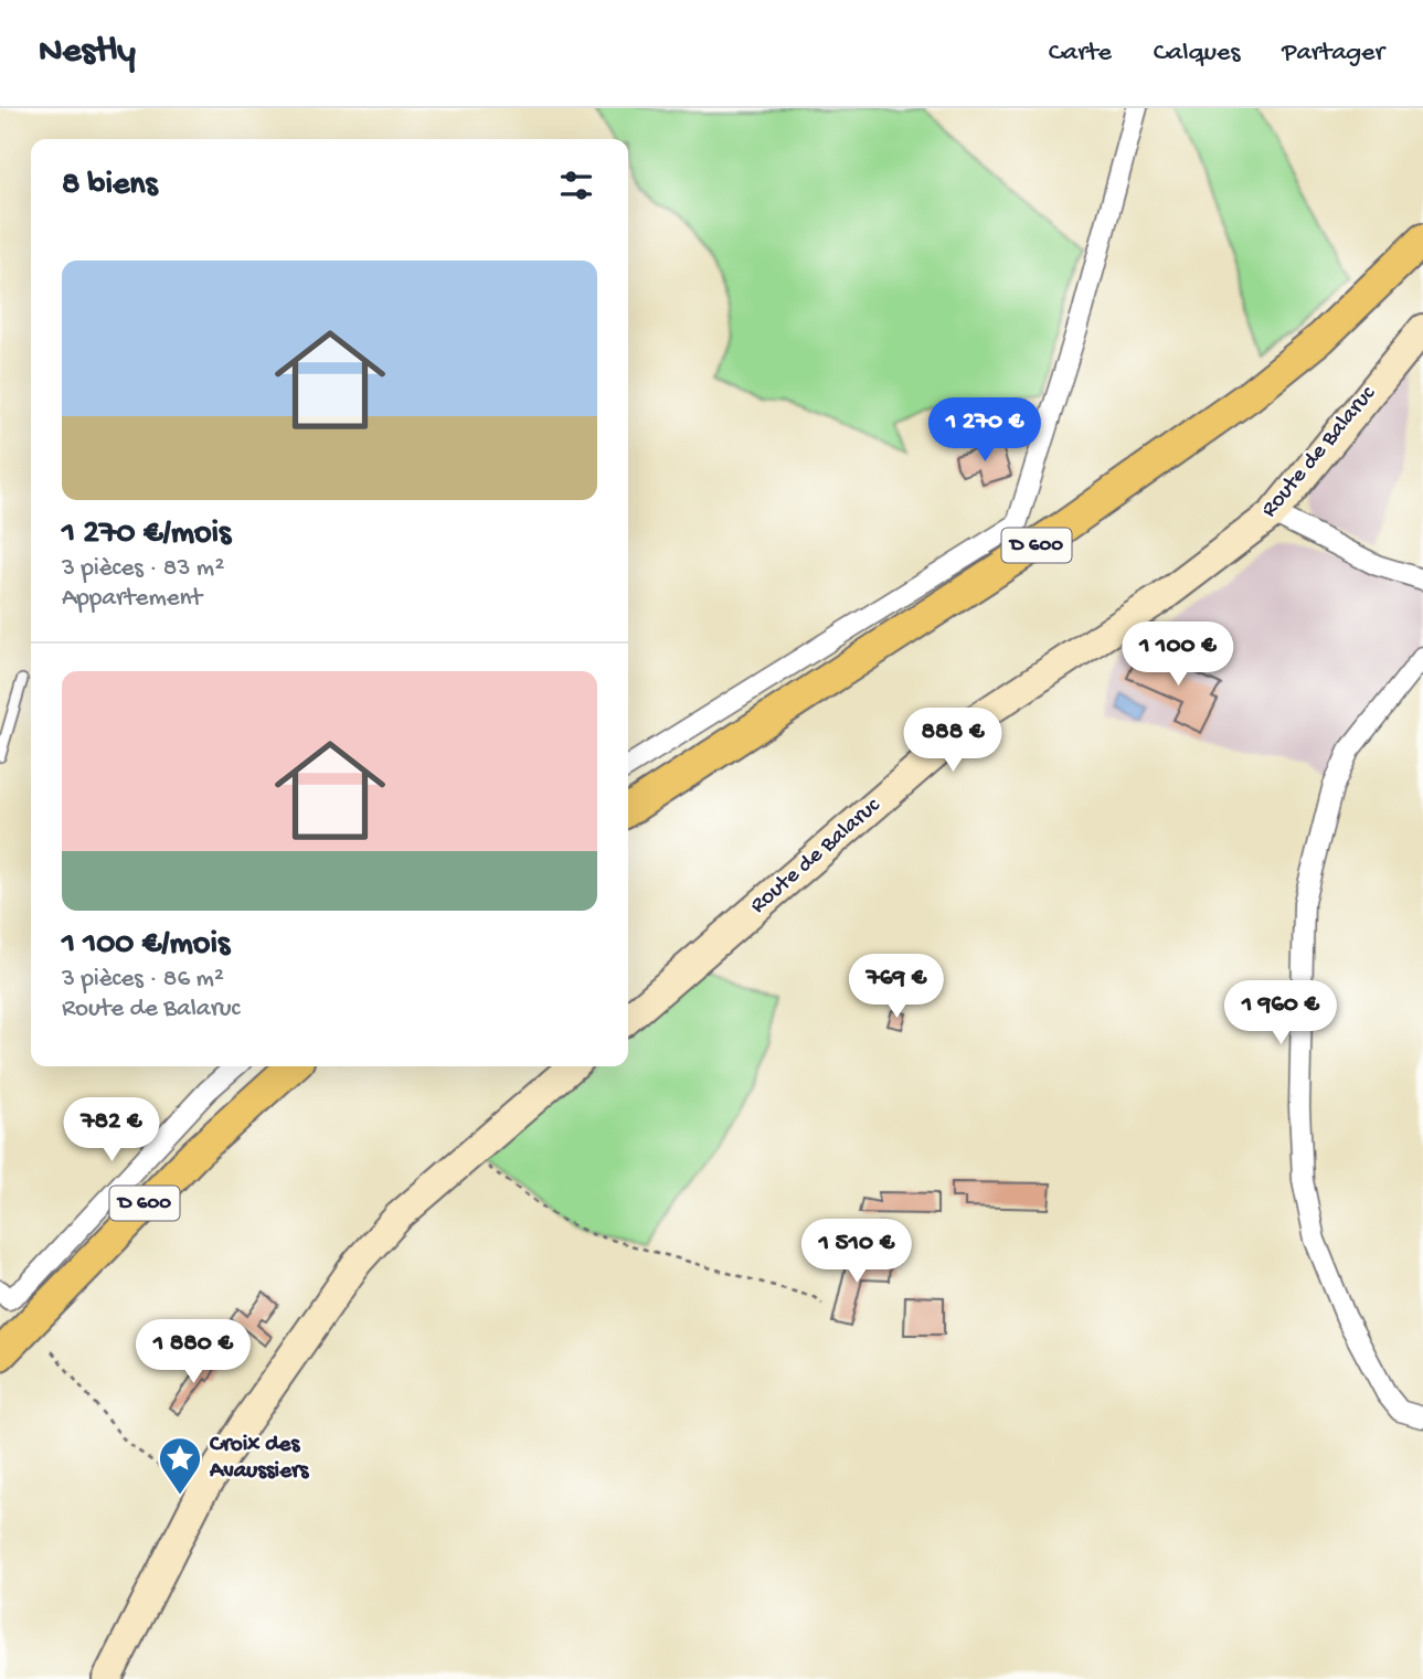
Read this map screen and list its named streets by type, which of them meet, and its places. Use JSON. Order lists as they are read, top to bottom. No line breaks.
{"streets":{"main road":["D 600"],"street":["Route de Balaruc"]},"places":{"place":["Croix des Avaussiers"]},"page":{"header":"Nestly","nav":["Carte","Calques","Partager"],"heading":"8 biens","list":[{"name":"1 270 €/mois","note":"3 pièces · 83 m² · Appartement"},{"name":"1 100 €/mois","note":"3 pièces · 86 m² · Route de Balaruc"}],"price":["1 270 €","1 100 €","888 €","769 €","1 960 €","782 €","1 510 €","1 880 €"]}}
